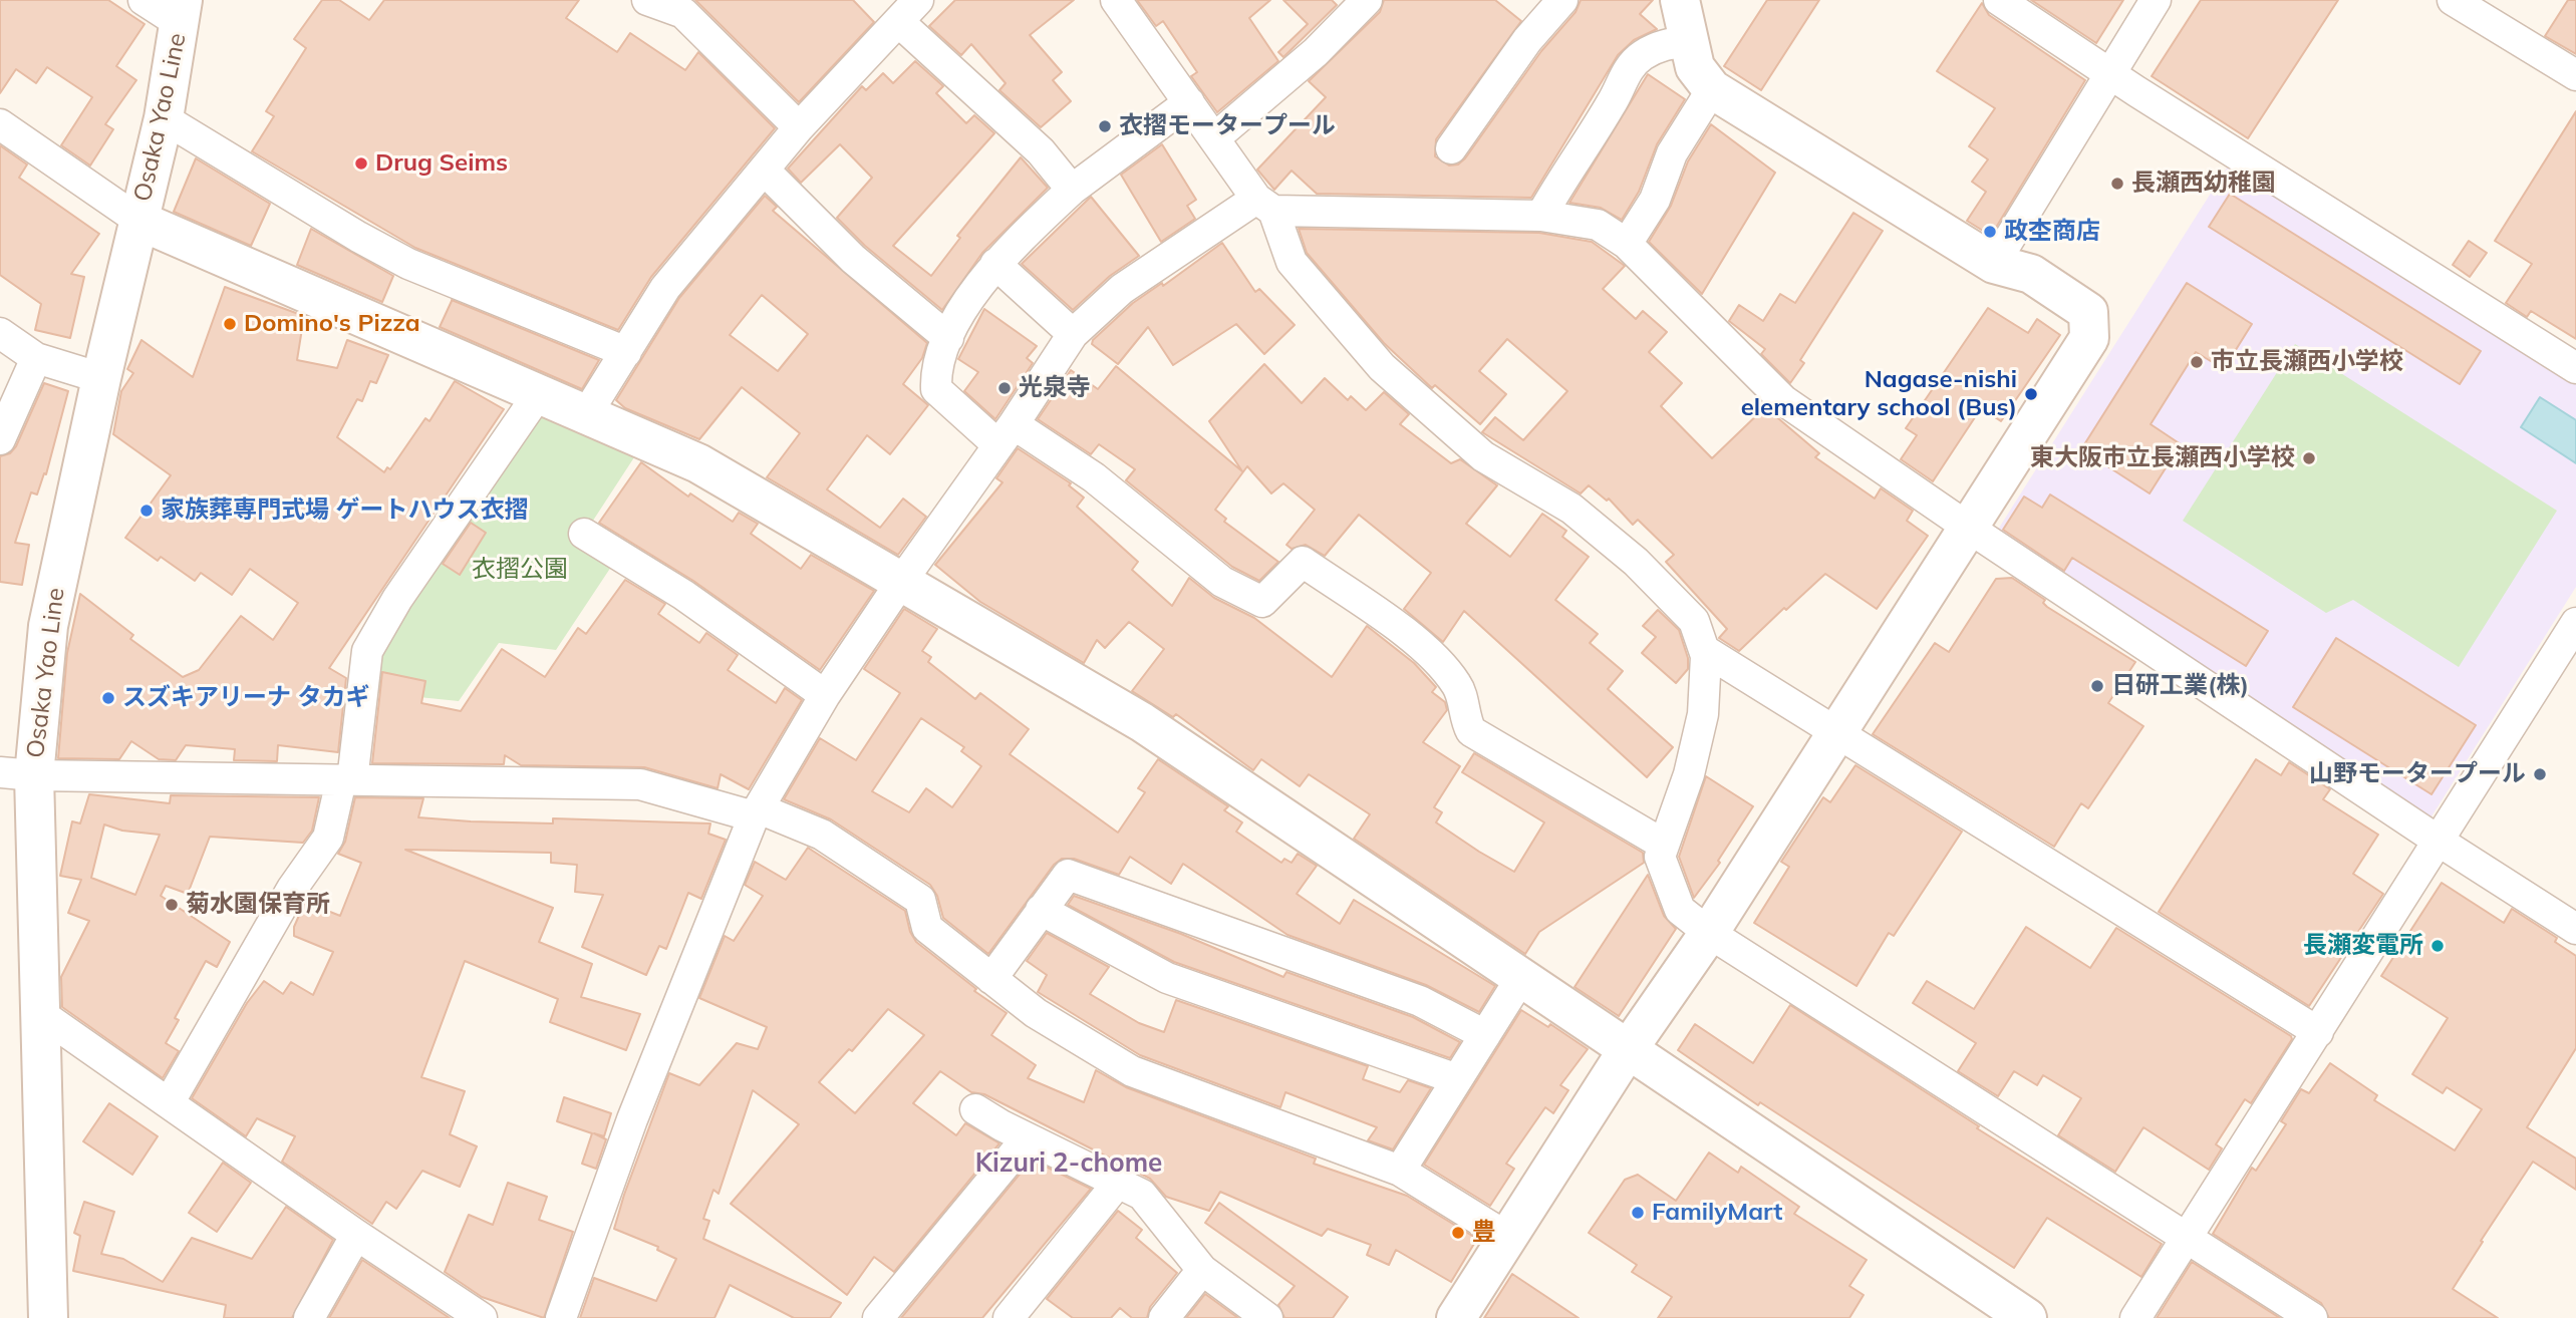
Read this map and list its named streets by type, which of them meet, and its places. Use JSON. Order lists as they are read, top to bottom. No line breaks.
{"streets":{"street":["Osaka Yao Line"]},"districts":["Kizuri 2-chome"],"parks":["衣摺公園"],"places":["衣摺モータープール","Drug Seims","長瀬西幼稚園","政杢商店","Domino's Pizza","市立長瀬西小学校","光泉寺","Nagase-nishi elementary school (Bus)","東大阪市立長瀬西小学校","家族葬専門式場 ゲートハウス衣摺","日研工業(株)","スズキアリーナ タカギ","山野モータープール","菊水園保育所","長瀬変電所","FamilyMart","豊"]}
